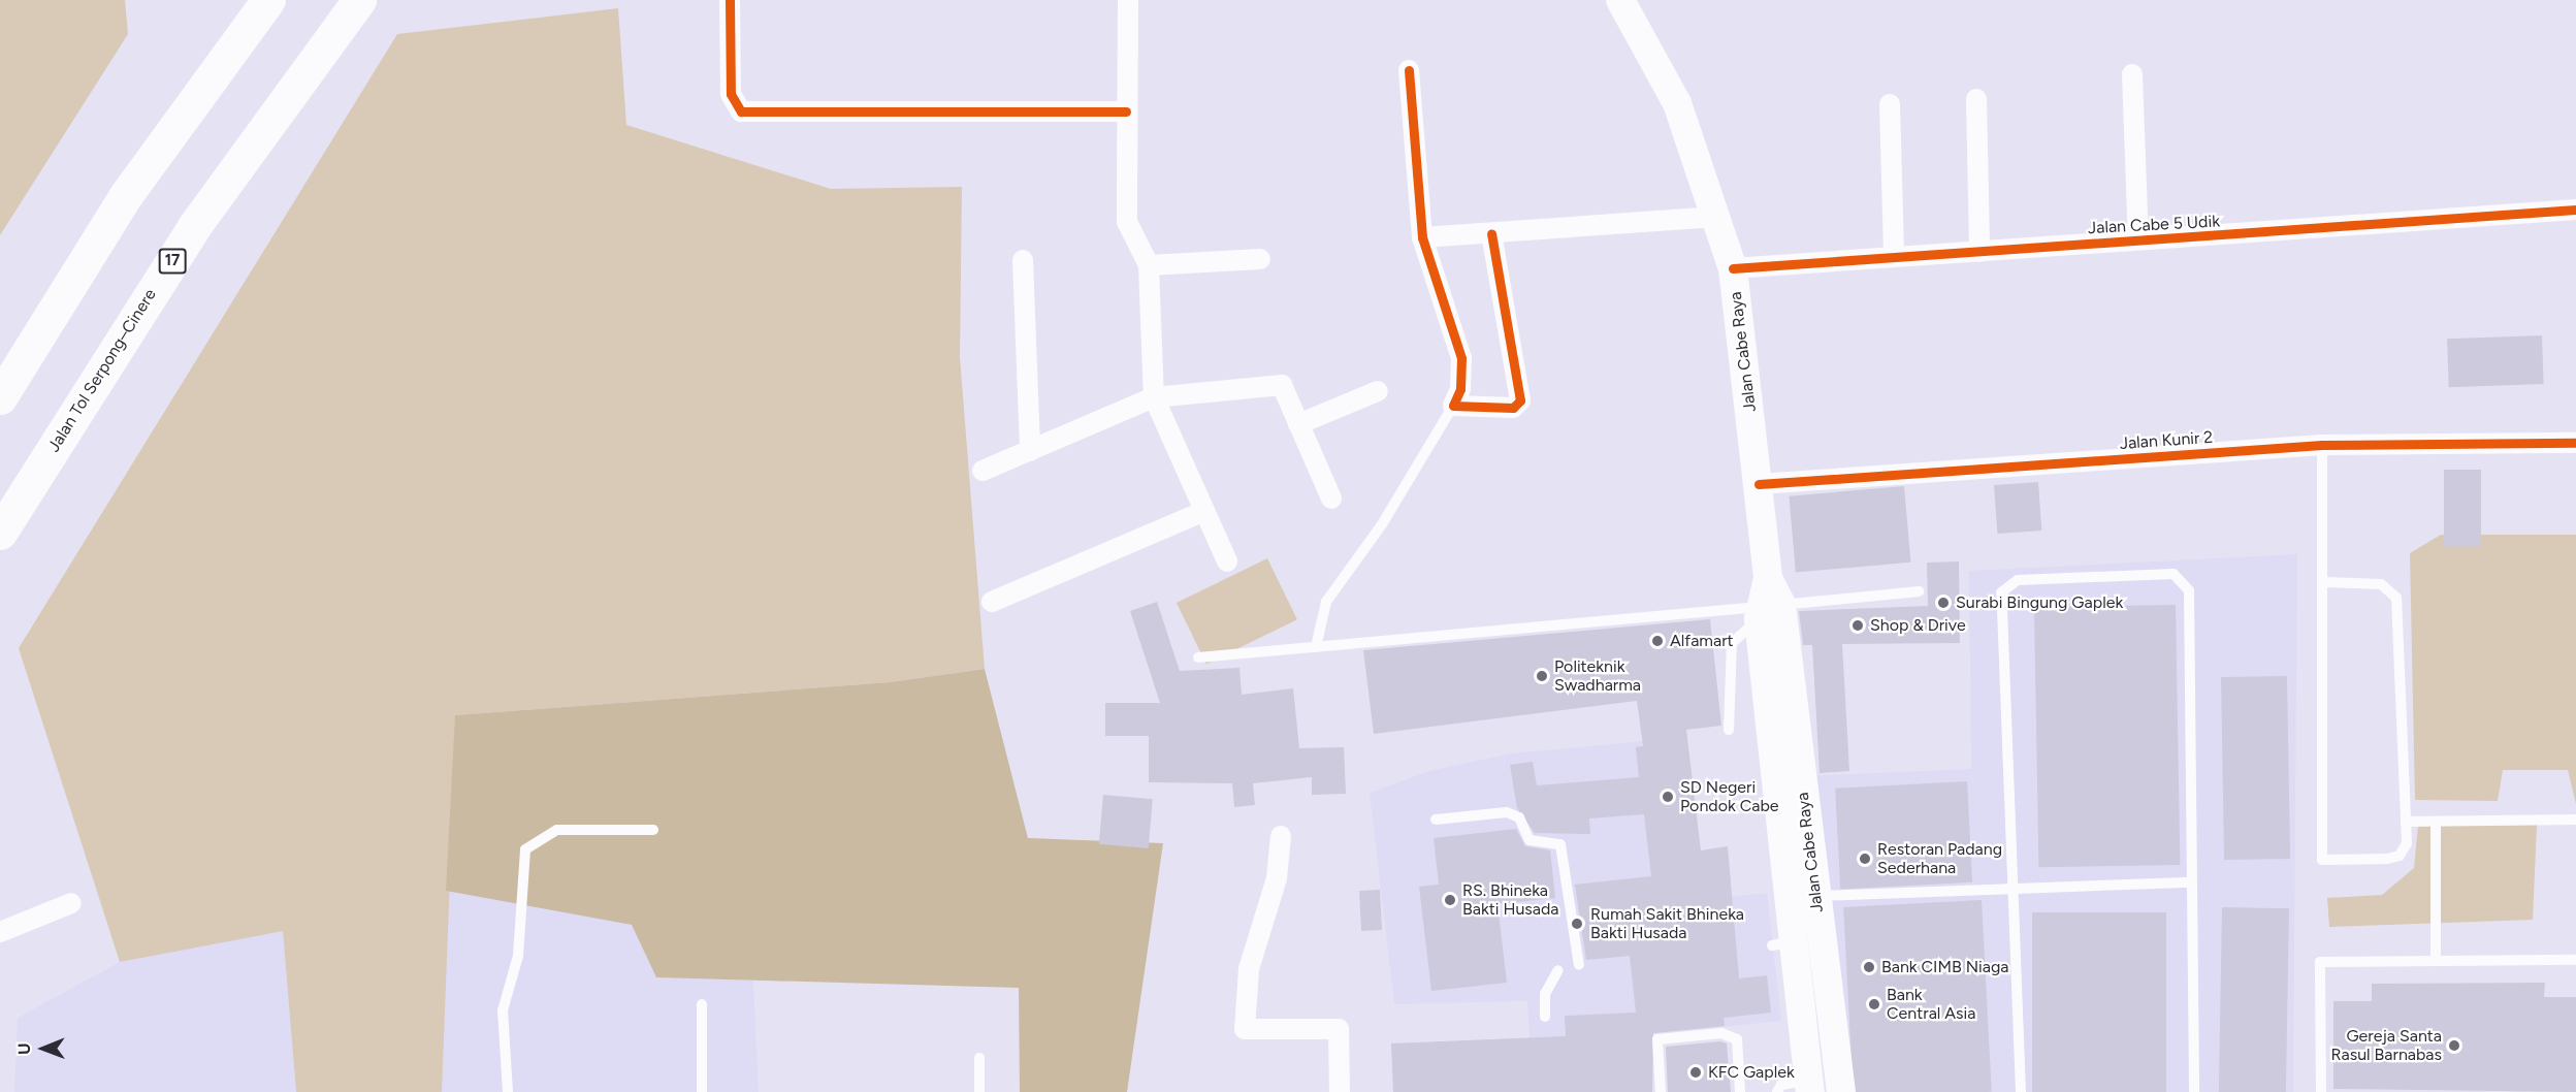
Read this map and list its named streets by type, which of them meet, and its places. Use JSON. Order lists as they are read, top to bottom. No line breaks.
{"streets":{"highway":["17","Jalan Tol Serpong–Cinere"],"main road":["Jalan Cabe Raya"],"street":["Jalan Cabe 5 Udik","Jalan Kunir 2"]},"crossings":[["Jalan Cabe 5 Udik","Jalan Cabe Raya"],["Jalan Cabe Raya","Jalan Kunir 2"]],"places":["Surabi Bingung Gaplek","Shop & Drive","Alfamart","Politeknik Swadharma","SD Negeri Pondok Cabe","Restoran Padang Sederhana","RS. Bhineka Bakti Husada","Rumah Sakit Bhineka Bakti Husada","Bank CIMB Niaga","Bank Central Asia","Gereja Santa Rasul Barnabas","KFC Gaplek"],"north":"left"}
